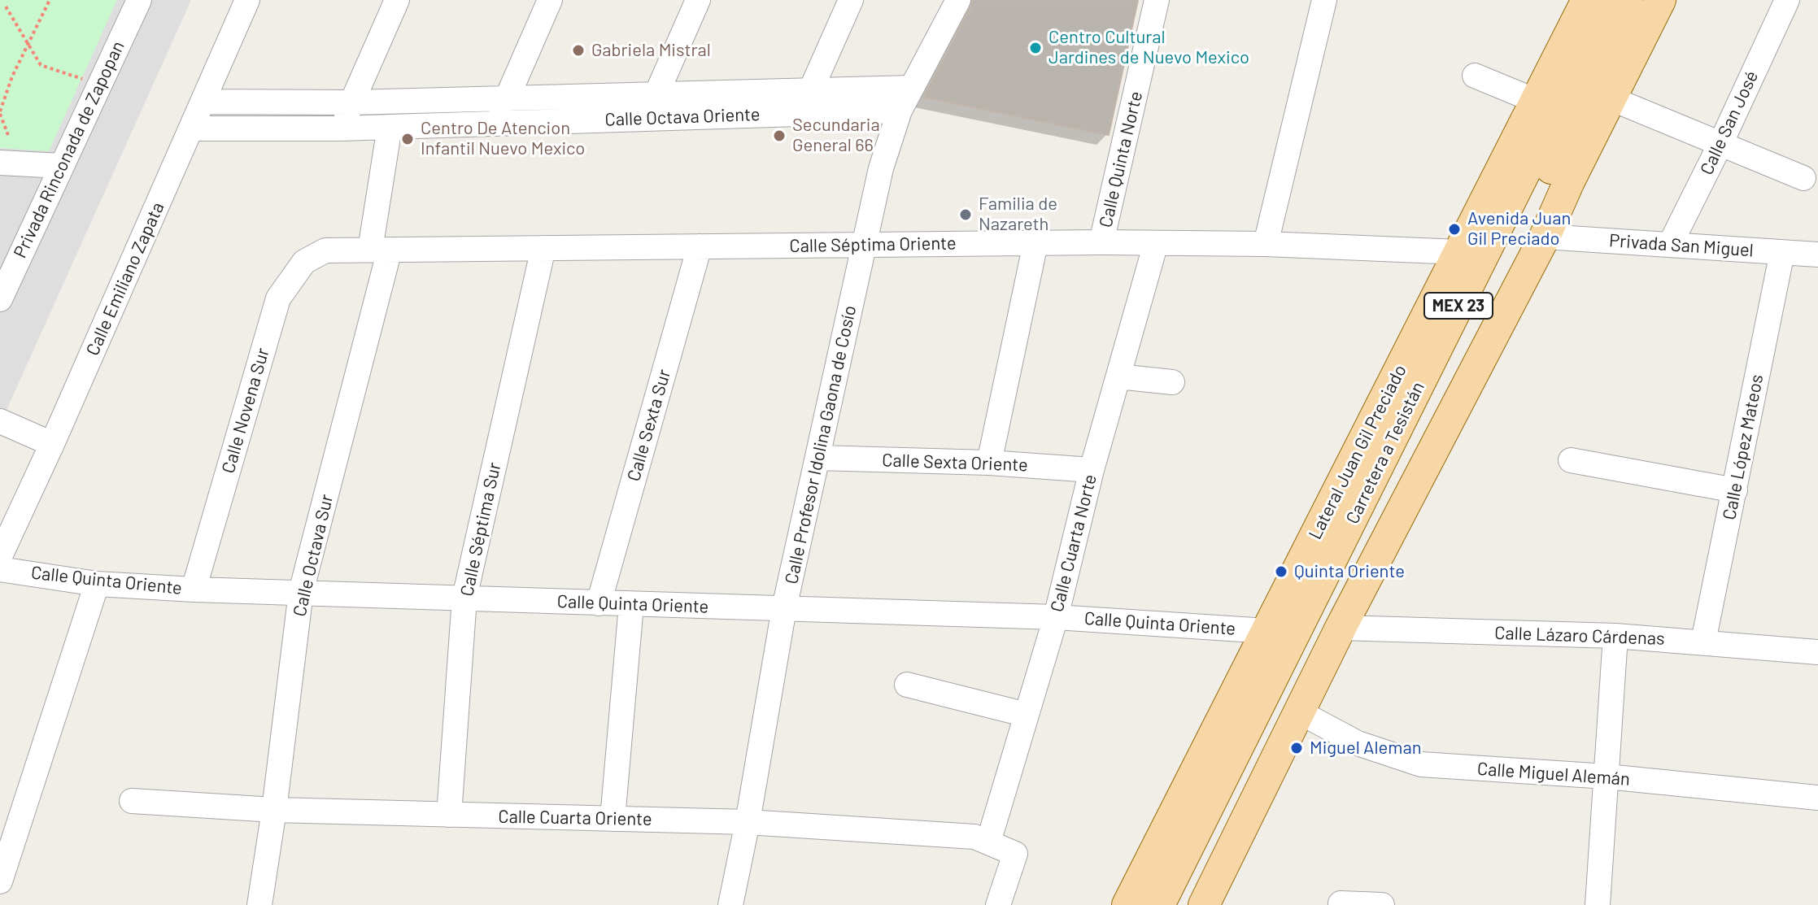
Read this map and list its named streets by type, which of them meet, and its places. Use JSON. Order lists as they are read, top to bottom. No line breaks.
{"streets":{"main road":["MEX 23","Lateral Juan Gil Preciado","Carretera a Tesistán"],"street":["Calle Octava Oriente","Calle San José","Privada Rinconada de Zapopan","Calle Quinta Norte","Calle Séptima Oriente","Privada San Miguel","Calle Emiliano Zapata","Calle Novena Sur","Calle Sexta Sur","Calle Profesor Idolina Gaona de Cosío","Calle López Mateos","Calle Sexta Oriente","Calle Séptima Sur","Calle Cuarta Norte","Calle Octava Sur","Calle Quinta Oriente","Calle Lázaro Cárdenas","Calle Miguel Alemán","Calle Cuarta Oriente"]},"crossings":[["Calle Octava Oriente","Calle Emiliano Zapata"],["Calle Octava Oriente","Calle Profesor Idolina Gaona de Cosío"],["Calle San José","Privada San Miguel"],["Calle Quinta Norte","Calle Séptima Oriente"],["Calle Séptima Oriente","Calle Novena Sur"],["Calle Séptima Oriente","Calle Sexta Sur"],["Calle Séptima Oriente","Calle Profesor Idolina Gaona de Cosío"],["Calle Séptima Oriente","Lateral Juan Gil Preciado"],["Calle Séptima Oriente","Calle Séptima Sur"],["Calle Séptima Oriente","Calle Cuarta Norte"],["Calle Séptima Oriente","Calle Octava Sur"],["Privada San Miguel","Calle López Mateos"],["Calle Novena Sur","Calle Quinta Oriente"],["Calle Sexta Sur","Calle Quinta Oriente"],["Calle Profesor Idolina Gaona de Cosío","Calle Sexta Oriente"],["Calle Profesor Idolina Gaona de Cosío","Calle Quinta Oriente"],["Calle Profesor Idolina Gaona de Cosío","Calle Cuarta Oriente"],["Calle López Mateos","Calle Lázaro Cárdenas"],["Lateral Juan Gil Preciado","Calle Quinta Oriente"],["Calle Sexta Oriente","Calle Cuarta Norte"],["Calle Séptima Sur","Calle Quinta Oriente"],["Calle Séptima Sur","Calle Cuarta Oriente"],["Calle Cuarta Norte","Calle Quinta Oriente"],["Calle Cuarta Norte","Calle Cuarta Oriente"],["Calle Octava Sur","Calle Quinta Oriente"],["Calle Octava Sur","Calle Cuarta Oriente"]],"places":["Centro Cultural Jardines de Nuevo Mexico","Gabriela Mistral","Secundaria General 66","Centro De Atencion Infantil Nuevo Mexico","Familia de Nazareth","Avenida Juan Gil Preciado","Quinta Oriente","Miguel Aleman"]}
